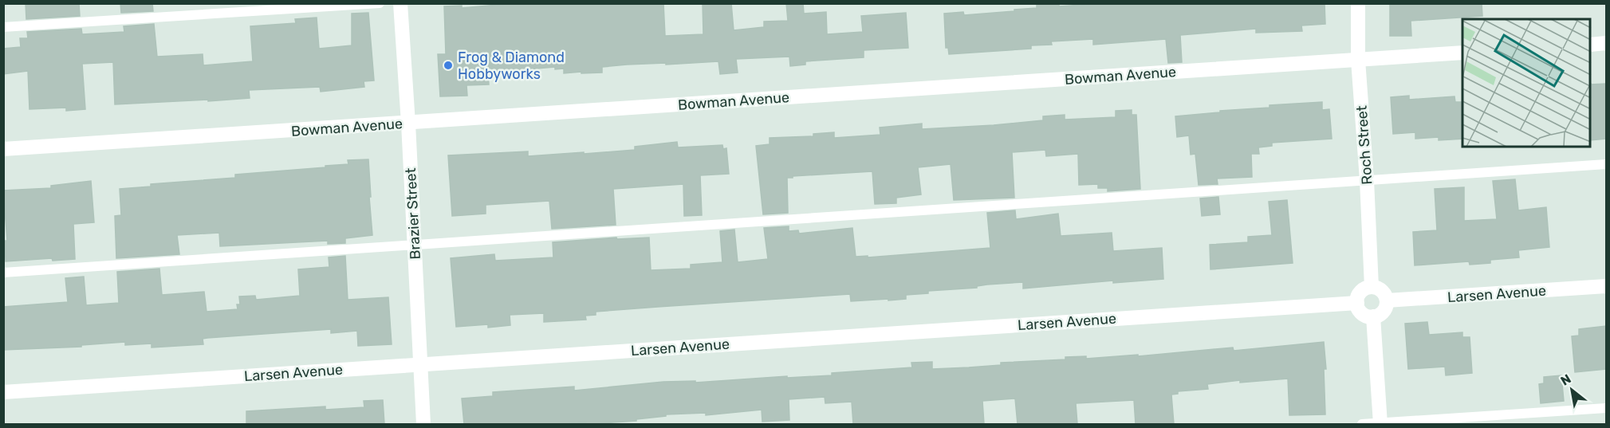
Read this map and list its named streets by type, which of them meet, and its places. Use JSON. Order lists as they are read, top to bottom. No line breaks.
{"streets":{"street":["Bowman Avenue","Roch Street","Brazier Street","Larsen Avenue"]},"crossings":[["Bowman Avenue","Roch Street"],["Bowman Avenue","Brazier Street"],["Roch Street","Larsen Avenue"],["Brazier Street","Larsen Avenue"]],"places":["Frog & Diamond Hobbyworks"],"north":"top left"}
